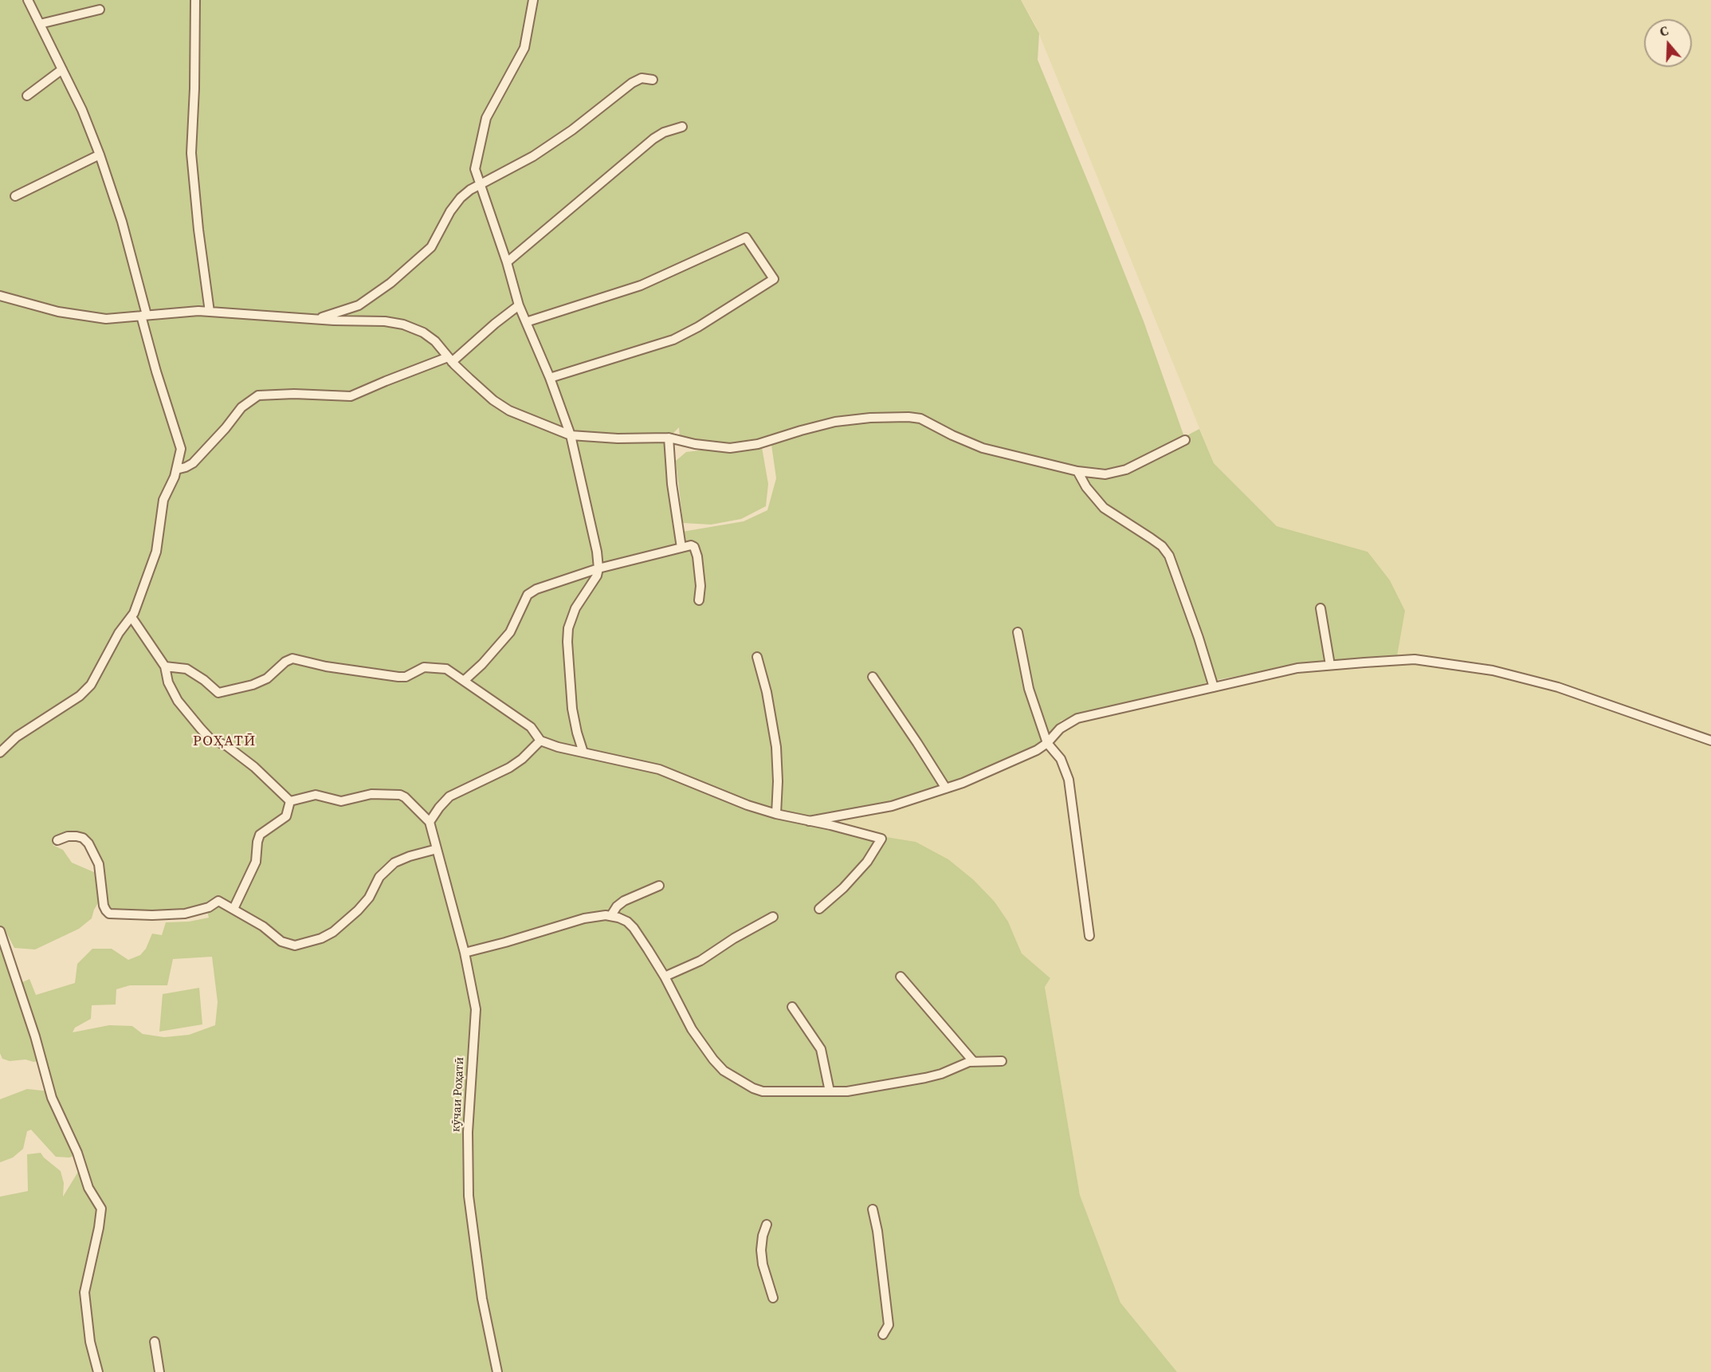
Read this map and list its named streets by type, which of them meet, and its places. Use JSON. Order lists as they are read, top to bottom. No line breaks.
{"streets":{"street":["кӯчаи Роҳатӣ"]},"districts":["РОҲАТӢ"],"north":"top"}
